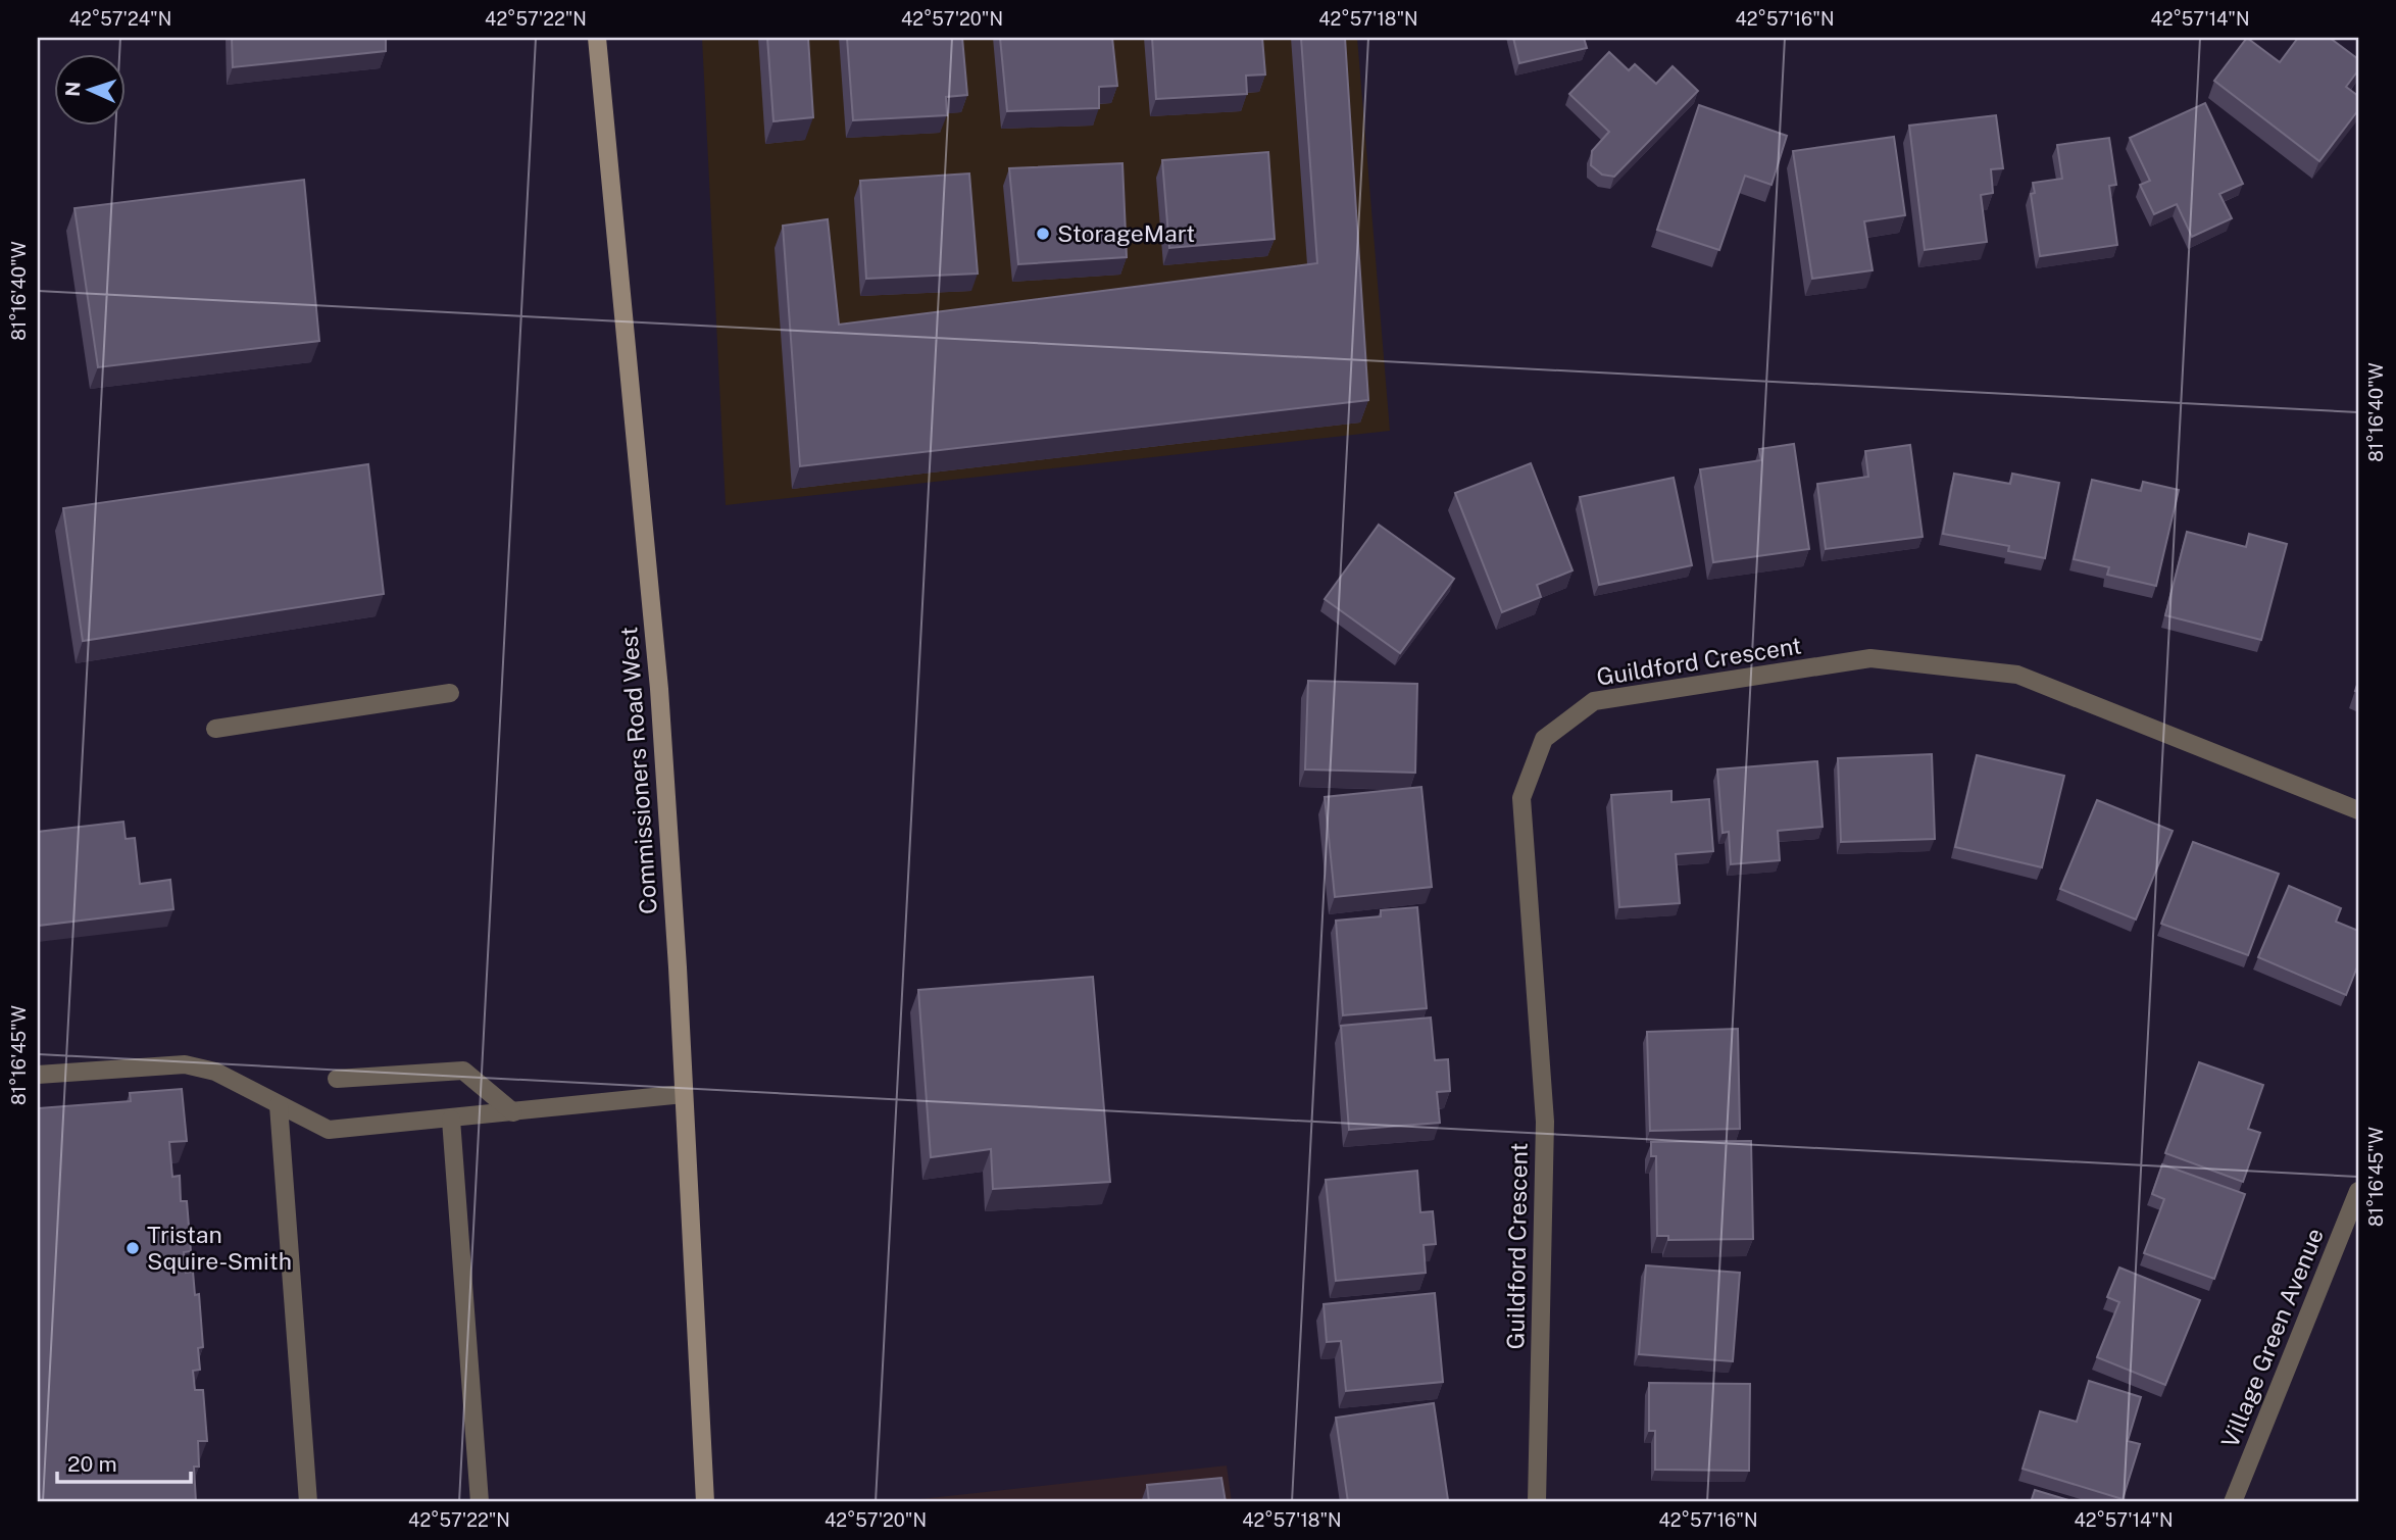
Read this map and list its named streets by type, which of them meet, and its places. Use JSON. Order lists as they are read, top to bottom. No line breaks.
{"streets":{"main road":["Commissioners Road West"],"street":["Guildford Crescent","Village Green Avenue"]},"places":["StorageMart","Tristan Squire-Smith"],"scale_bar":"20 m","north":"left","coordinates":["42°57'24\"N","42°57'22\"N","42°57'20\"N","42°57'18\"N","42°57'16\"N","42°57'14\"N","81°16'40\"W","81°16'45\"W"]}
